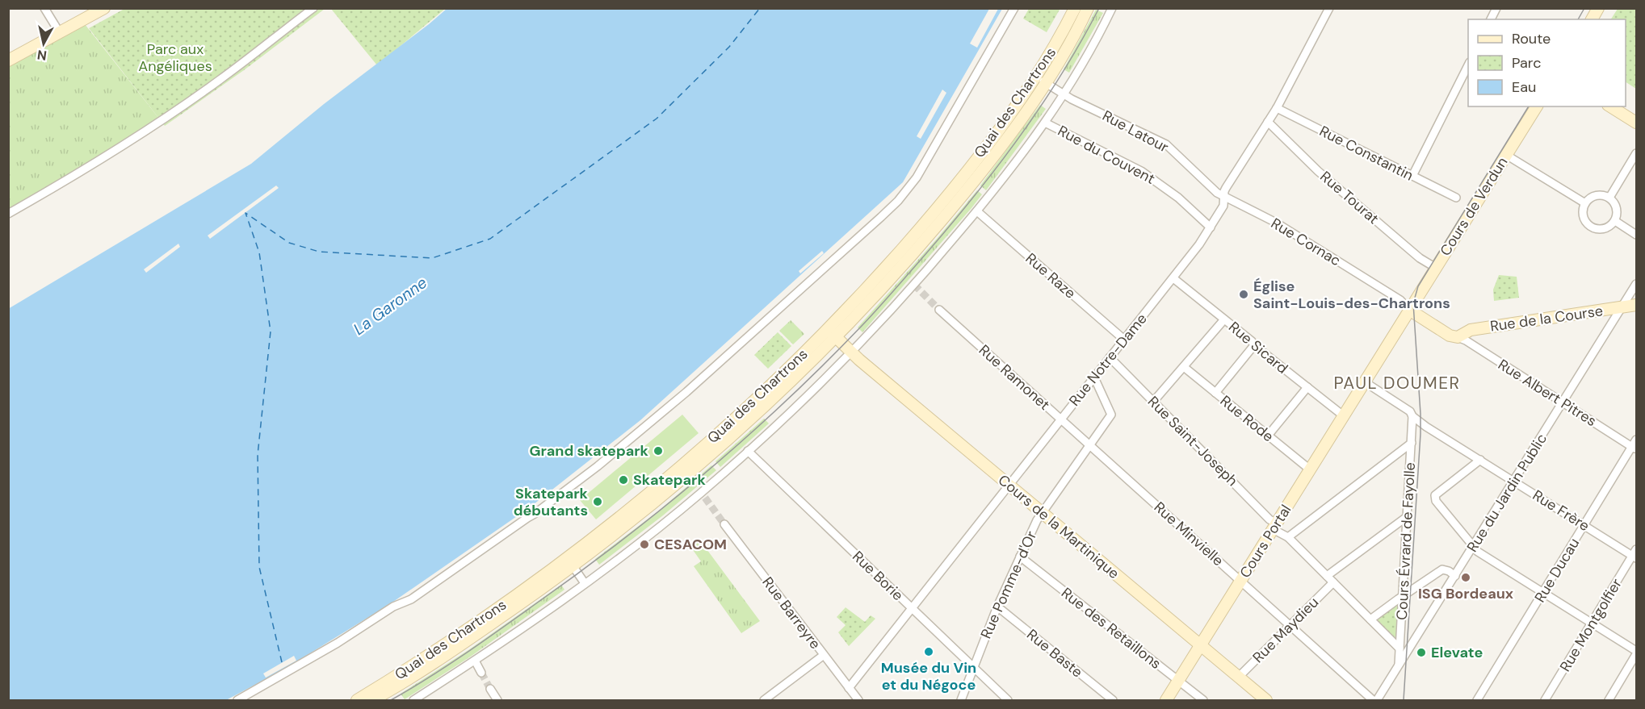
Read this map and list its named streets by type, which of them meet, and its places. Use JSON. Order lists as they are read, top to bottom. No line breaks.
{"streets":{"main road":["Quai des Chartrons","Cours de Verdun","Rue de la Course","Cours de la Martinique","Cours Portal"],"street":["Rue Latour","Rue Constantin","Rue du Couvent","Rue Tourat","Rue Cornac","Rue Raze","Rue Sicard","Rue Notre-Dame","Rue Ramonet","Rue Albert Pitres","Rue Rode","Rue Saint-Joseph","Rue du Jardin Public","Rue Frère","Rue Minvielle","Cours Évrard de Fayolle","Rue Ducau","Rue Borie","Rue Pomme-d'Or","Rue Barreyre","Rue Montgolfier","Rue des Retaillons","Rue Maydieu","Rue Baste"]},"crossings":[["Quai des Chartrons","Rue Latour"],["Quai des Chartrons","Rue du Couvent"],["Quai des Chartrons","Rue Raze"],["Quai des Chartrons","Cours de la Martinique"],["Quai des Chartrons","Rue Borie"],["Rue Latour","Rue Cornac"],["Rue Latour","Rue Notre-Dame"],["Rue Constantin","Rue Notre-Dame"],["Rue du Couvent","Rue Notre-Dame"],["Rue Tourat","Cours de Verdun"],["Rue Tourat","Rue Notre-Dame"],["Cours de Verdun","Rue Cornac"],["Cours de Verdun","Rue Frère"],["Cours de Verdun","Cours Portal"],["Rue Cornac","Rue Notre-Dame"],["Rue Raze","Rue Notre-Dame"],["Rue de la Course","Rue Albert Pitres"],["Rue de la Course","Rue du Jardin Public"],["Rue Sicard","Rue Notre-Dame"],["Rue Sicard","Cours Portal"],["Rue Notre-Dame","Rue Ramonet"],["Rue Notre-Dame","Rue Saint-Joseph"],["Rue Notre-Dame","Cours de la Martinique"],["Rue Notre-Dame","Rue Borie"],["Rue Notre-Dame","Rue Pomme-d'Or"],["Rue Notre-Dame","Rue Barreyre"],["Rue Ramonet","Rue Minvielle"],["Rue Ramonet","Rue Pomme-d'Or"],["Rue Albert Pitres","Rue du Jardin Public"],["Rue Albert Pitres","Rue Ducau"],["Rue Rode","Cours Portal"],["Rue Saint-Joseph","Cours Portal"],["Rue Saint-Joseph","Cours Évrard de Fayolle"],["Rue Saint-Joseph","Rue Maydieu"],["Rue du Jardin Public","Rue Frère"],["Rue du Jardin Public","Cours Évrard de Fayolle"],["Rue Frère","Cours Portal"],["Rue Frère","Cours Évrard de Fayolle"],["Rue Frère","Rue Ducau"],["Rue Frère","Rue Montgolfier"],["Cours de la Martinique","Cours Portal"],["Cours de la Martinique","Rue Pomme-d'Or"],["Cours de la Martinique","Rue Maydieu"],["Rue Minvielle","Cours Portal"],["Rue Minvielle","Rue Pomme-d'Or"],["Rue Minvielle","Rue Maydieu"],["Cours Portal","Rue des Retaillons"],["Rue Borie","Rue Pomme-d'Or"],["Rue Pomme-d'Or","Rue des Retaillons"],["Rue Pomme-d'Or","Rue Baste"]],"districts":["PAUL DOUMER"],"water":["La Garonne"],"parks":["Parc aux Angéliques"],"places":["Église Saint-Louis-des-Chartrons","Grand skatepark","Skatepark","Skatepark débutants","CESACOM","ISG Bordeaux","Musée du Vin et du Négoce","Elevate"],"legend":["Route","Parc","Eau"],"north":"bottom"}
